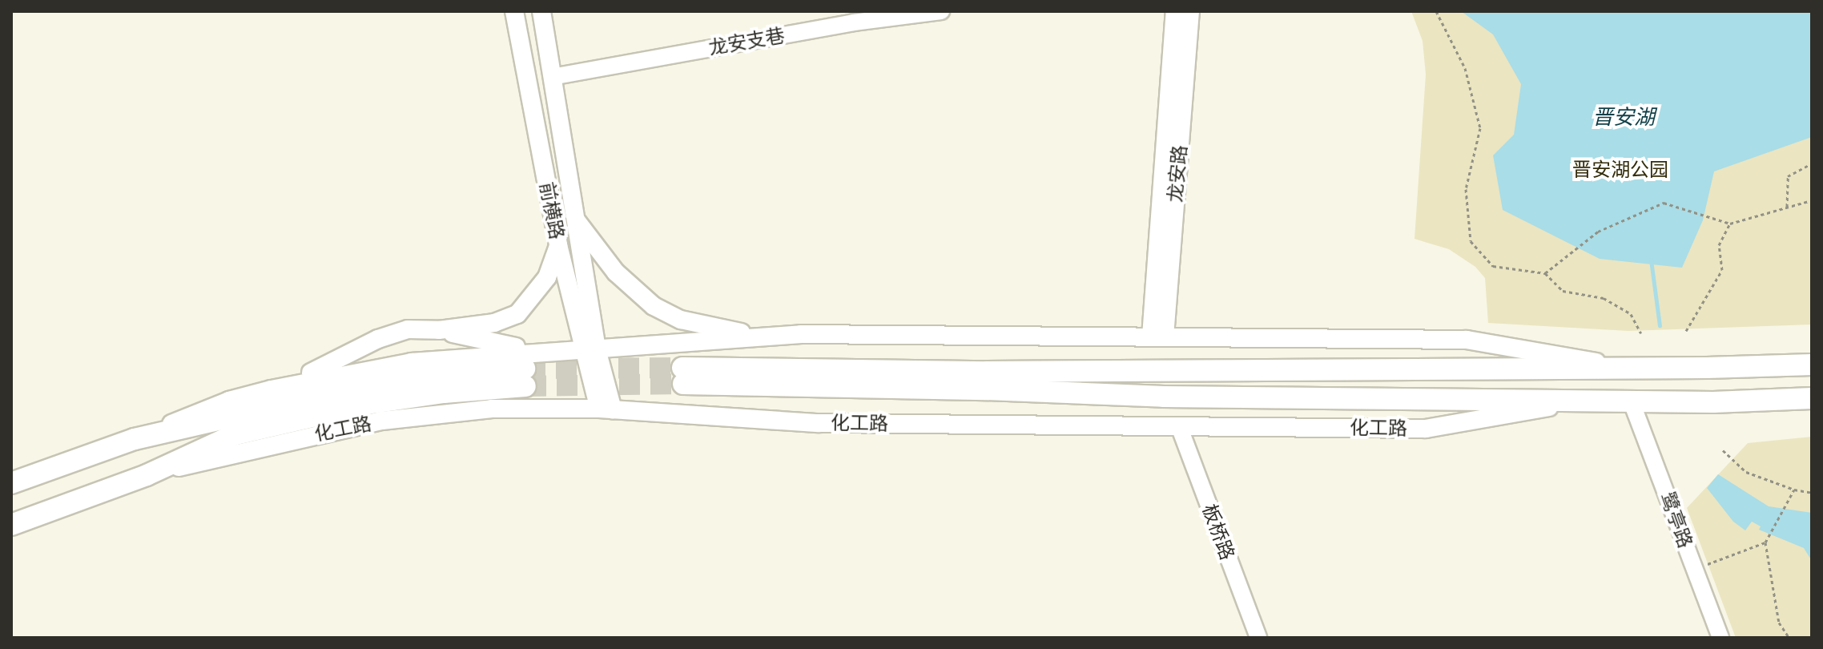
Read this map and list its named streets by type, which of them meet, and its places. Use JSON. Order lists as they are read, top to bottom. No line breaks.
{"streets":{"highway":["化工路"],"main road":["龙安路","前横路"],"street":["龙安支巷","鹭亭路","板桥路"]},"crossings":[["龙安支巷","前横路"],["前横路","化工路"],["化工路","鹭亭路"],["化工路","板桥路"]],"water":["晋安湖"],"parks":["晋安湖公园"]}
